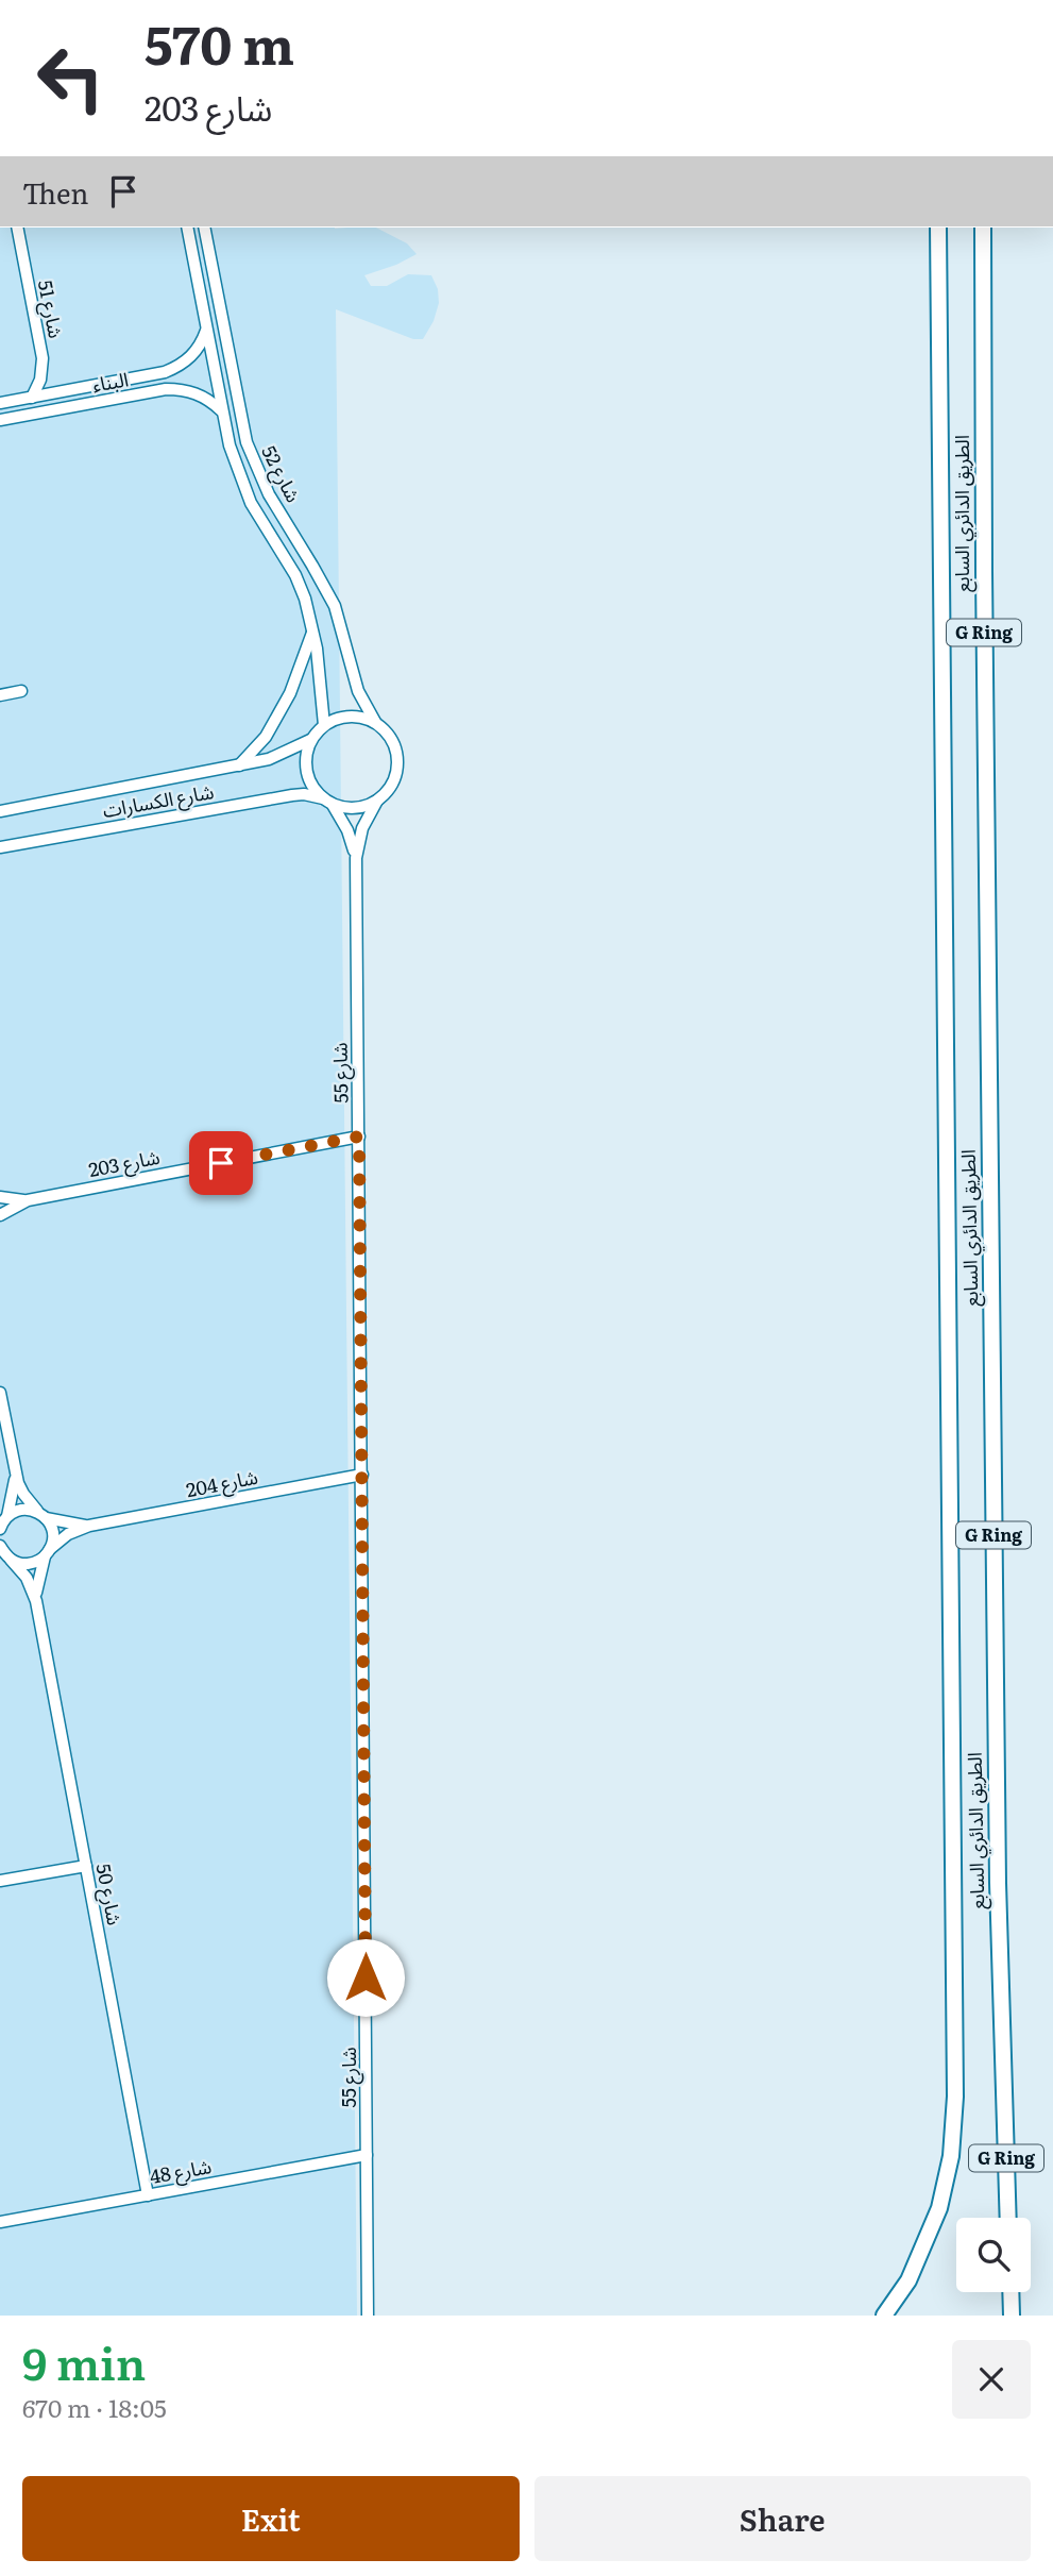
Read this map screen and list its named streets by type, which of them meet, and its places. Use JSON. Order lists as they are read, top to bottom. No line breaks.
{"streets":{"highway":["الطريق الدائري السابع","G Ring"],"street":["شارع 51","البناء","شارع 52","شارع الكسارات","شارع 55","شارع 203","شارع 204","شارع 50","شارع 48"]},"crossings":[["شارع 51","البناء"],["البناء","شارع 52"],["شارع 52","شارع الكسارات"],["شارع 52","شارع 55"],["شارع الكسارات","شارع 55"],["شارع 55","شارع 203"],["شارع 55","شارع 204"],["شارع 55","شارع 48"],["شارع 204","شارع 50"],["شارع 50","شارع 48"]],"page":{"turn":["570 m","شارع 203"],"then":"Then","heading":["9 min","670 m · 18:05"],"buttons":["Exit","Share"]}}
